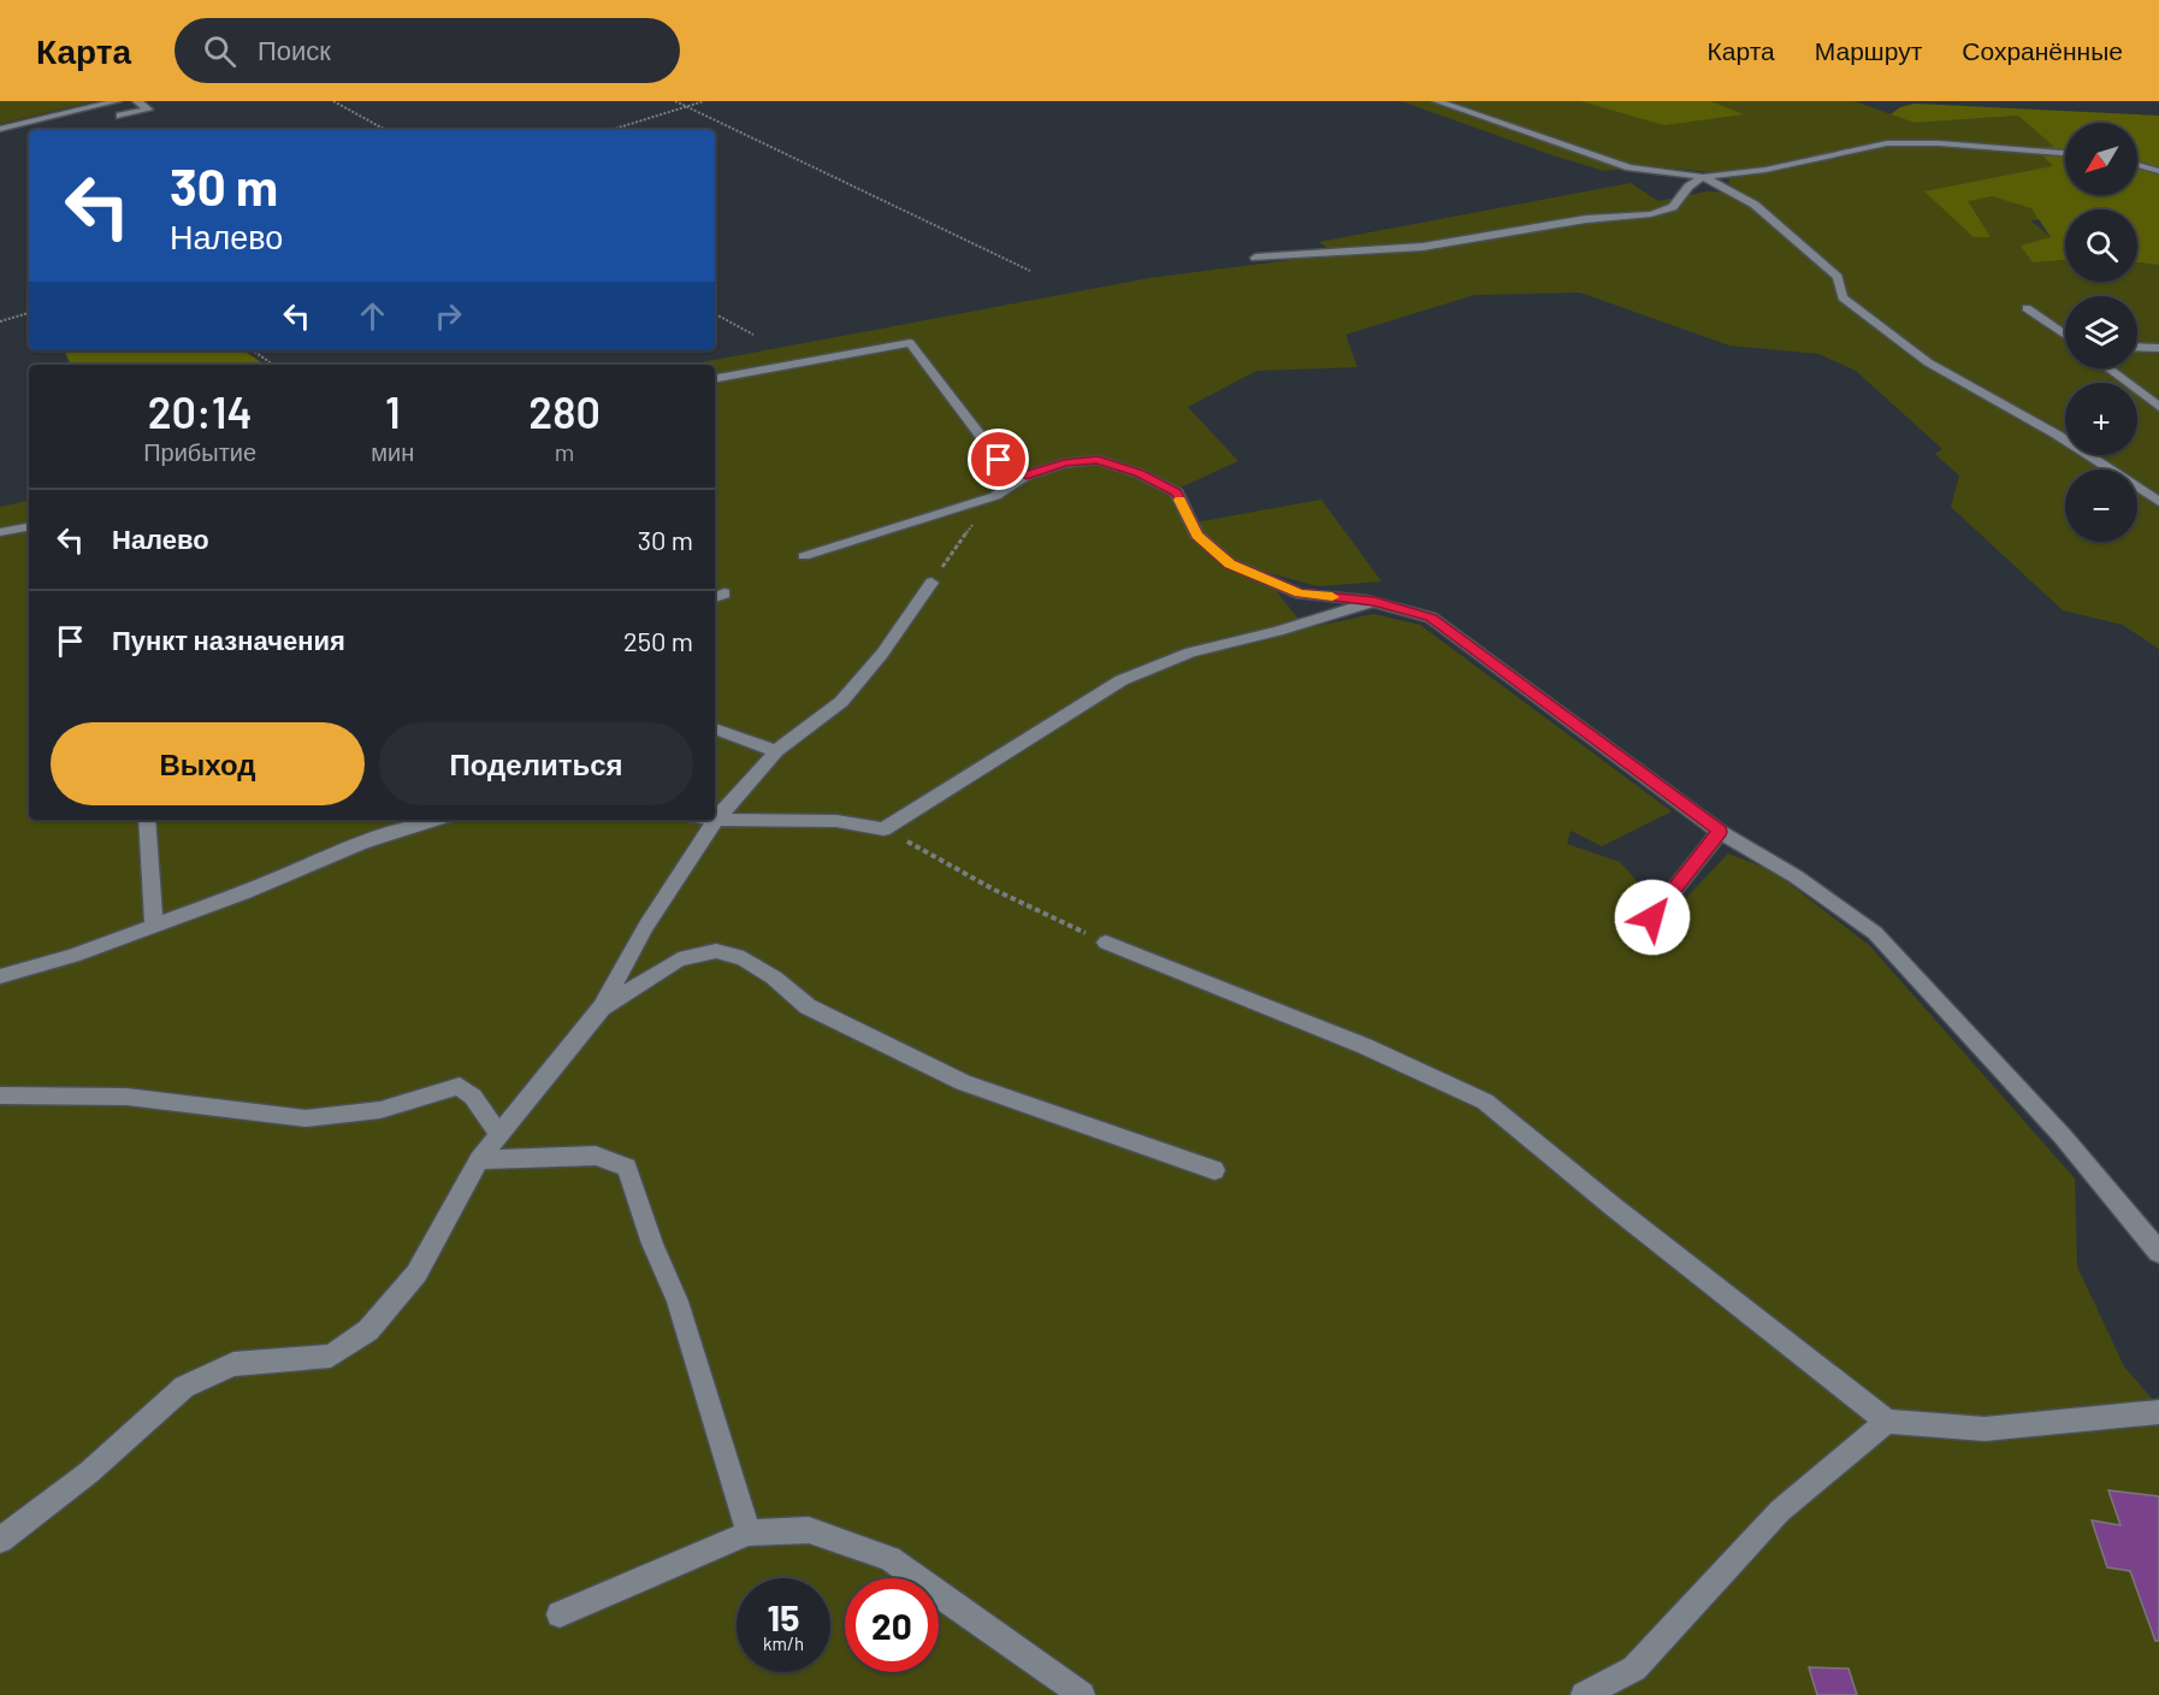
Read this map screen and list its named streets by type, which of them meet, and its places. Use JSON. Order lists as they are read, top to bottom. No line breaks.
{"north":"bottom left","page":{"header":"Карта","search":"Поиск","nav":["Карта","Маршрут","Сохранённые"],"map_buttons":["+","−"],"turn":["30 m","Налево"],"eta":["20:14","Прибытие","1","мин","280","m"],"list":[{"name":"Налево","value":"30 m"},{"name":"Пункт назначения","value":"250 m"}],"buttons":["Выход","Поделиться"],"speed":"15 km/h","limit":"20"}}
